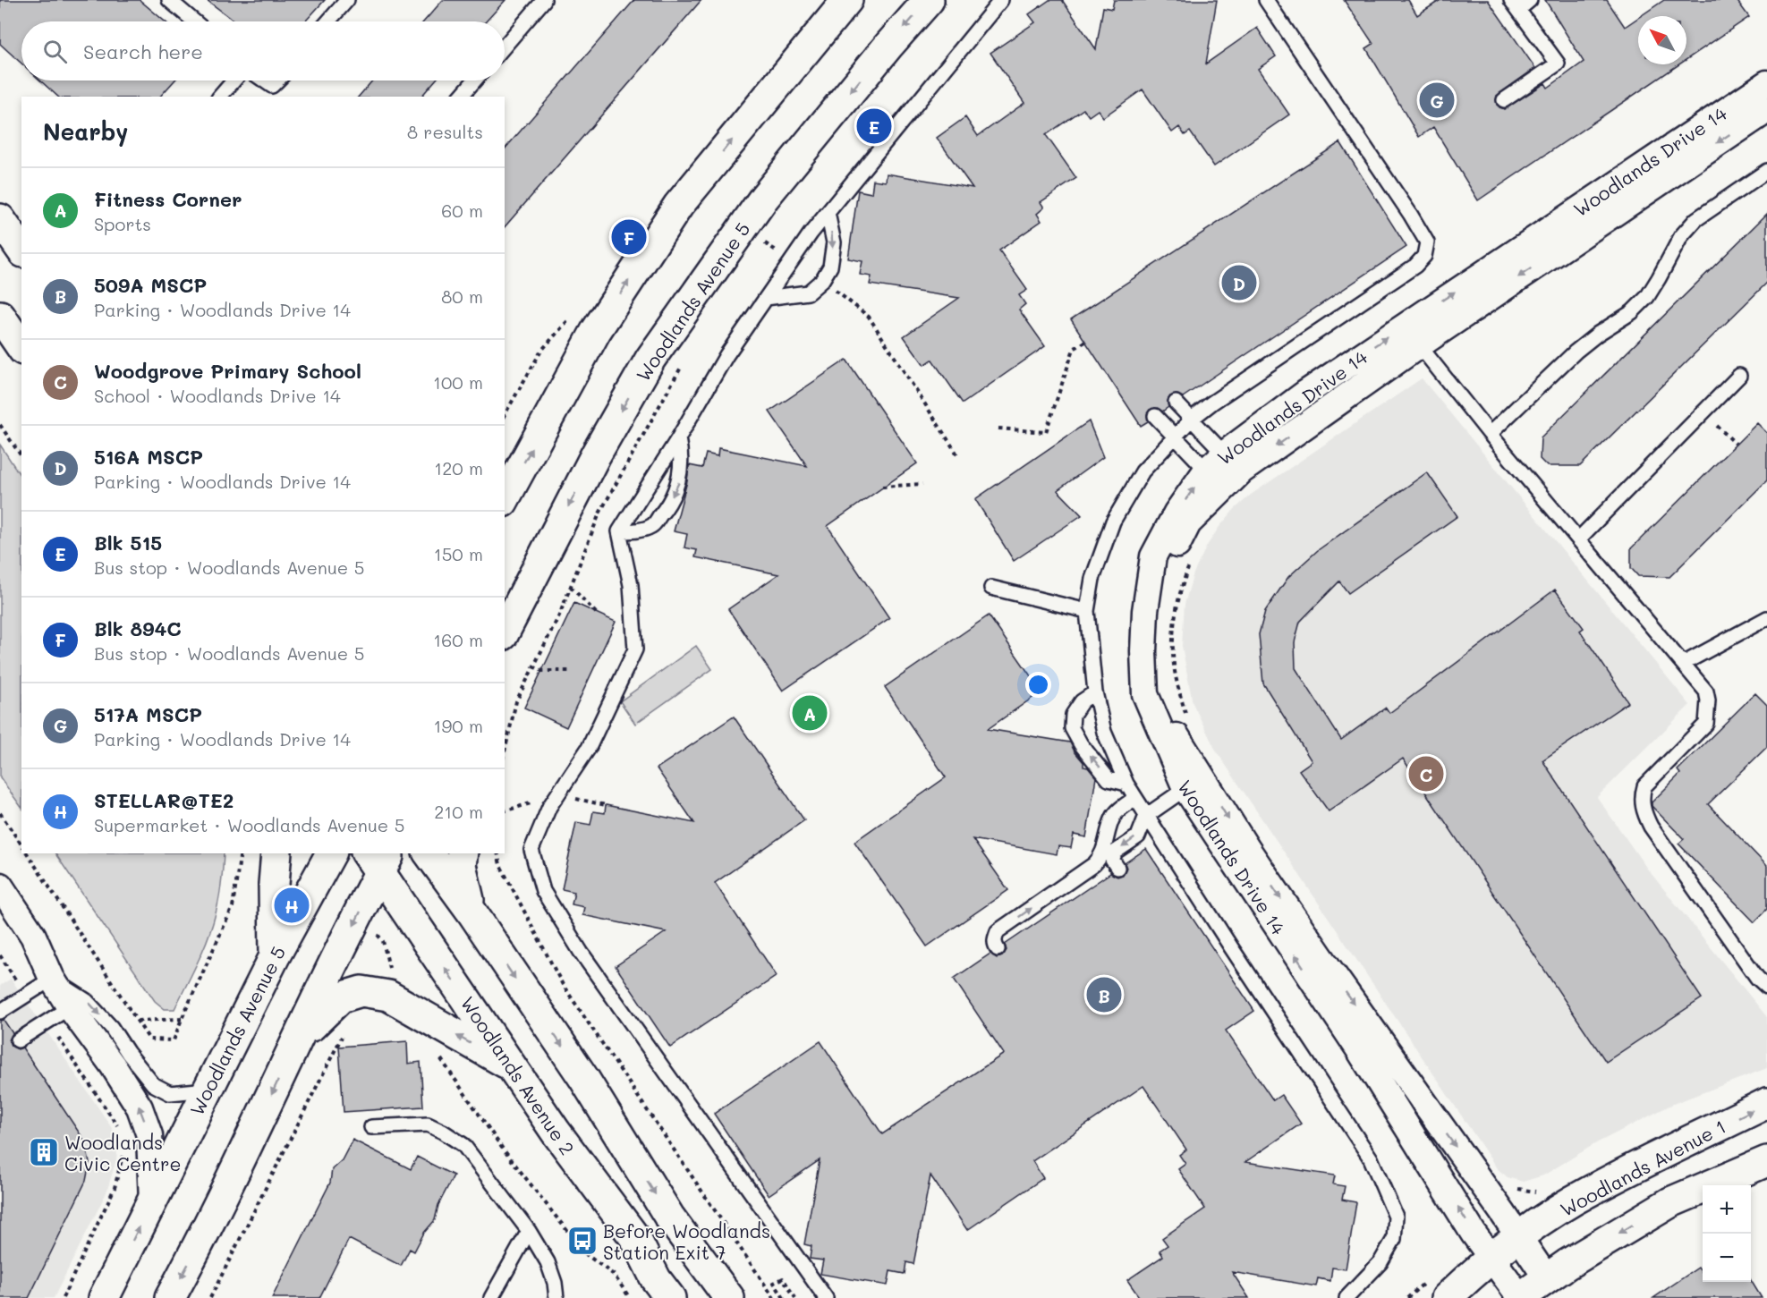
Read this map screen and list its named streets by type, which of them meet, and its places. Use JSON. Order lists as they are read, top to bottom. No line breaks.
{"streets":{"main road":["Woodlands Avenue 5","Woodlands Avenue 2","Woodlands Avenue 1"],"street":["Woodlands Drive 14"]},"crossings":[["Woodlands Drive 14","Woodlands Avenue 1"]],"places":{"building":["Woodlands Civic Centre"],"bus stop":["Before Woodlands Station Exit 7"]},"north":"top left","page":{"search":"Search here","pins":["G","E","F","D","A","C","H","B"],"heading":["Nearby","8 results"],"list":[{"mark":"A","name":"Fitness Corner","note":"Sports","value":"60 m"},{"mark":"B","name":"509A MSCP","note":"Parking · Woodlands Drive 14","value":"80 m"},{"mark":"C","name":"Woodgrove Primary School","note":"School · Woodlands Drive 14","value":"100 m"},{"mark":"D","name":"516A MSCP","note":"Parking · Woodlands Drive 14","value":"120 m"},{"mark":"E","name":"Blk 515","note":"Bus stop · Woodlands Avenue 5","value":"150 m"},{"mark":"F","name":"Blk 894C","note":"Bus stop · Woodlands Avenue 5","value":"160 m"},{"mark":"G","name":"517A MSCP","note":"Parking · Woodlands Drive 14","value":"190 m"},{"mark":"H","name":"STELLAR@TE2","note":"Supermarket · Woodlands Avenue 5","value":"210 m"}],"map_buttons":["+","−"]}}
